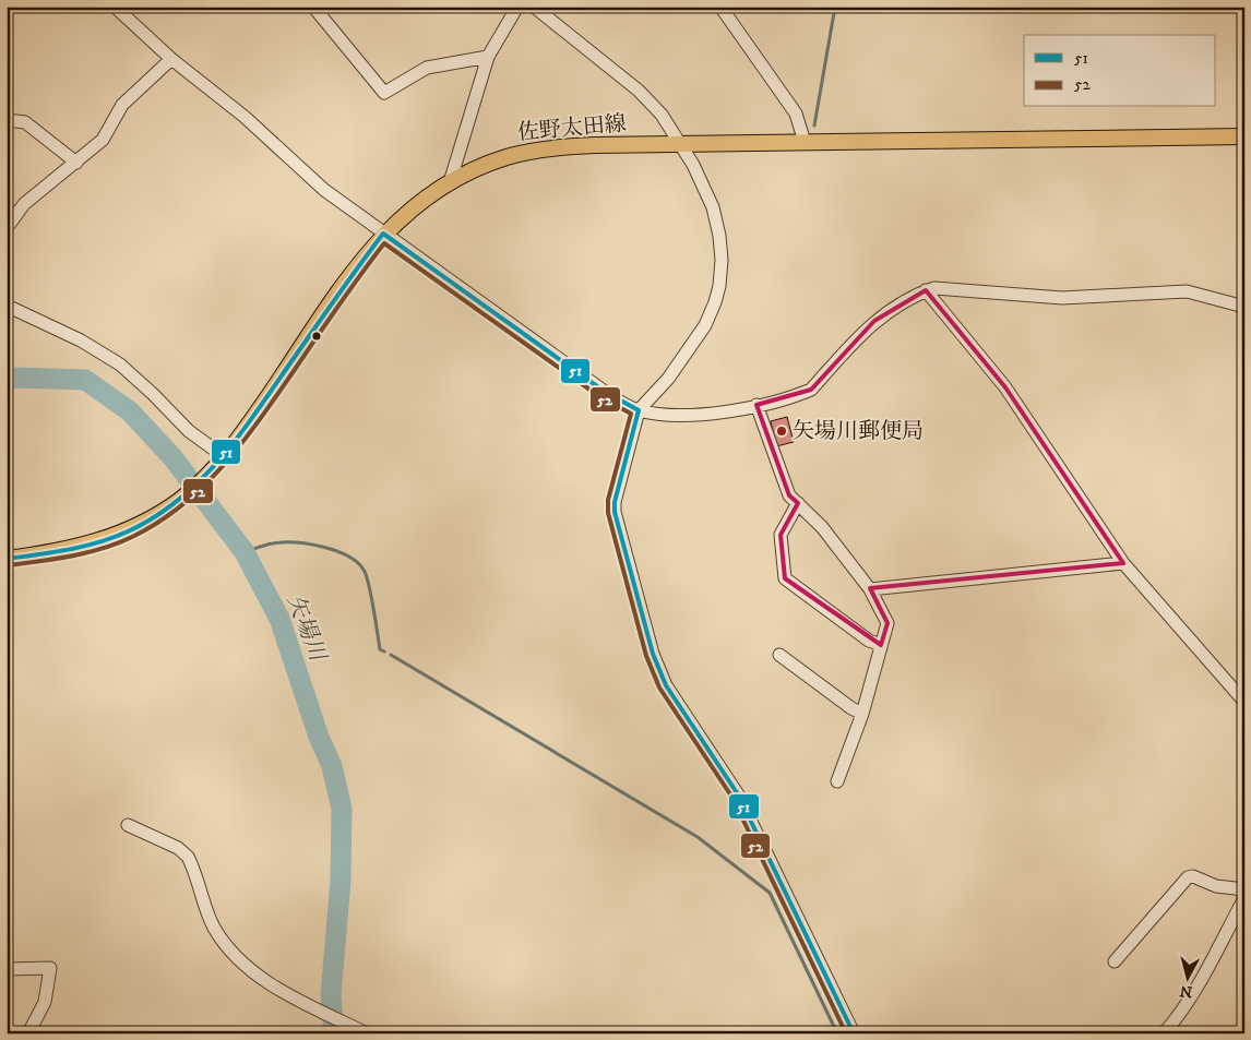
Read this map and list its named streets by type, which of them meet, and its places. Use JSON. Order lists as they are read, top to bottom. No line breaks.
{"streets":{"main road":["佐野太田線"]},"water":["矢場川"],"places":["矢場川郵便局"],"lines":["transit line 51","transit line 52"],"legend":["51","52"],"north":"bottom"}
